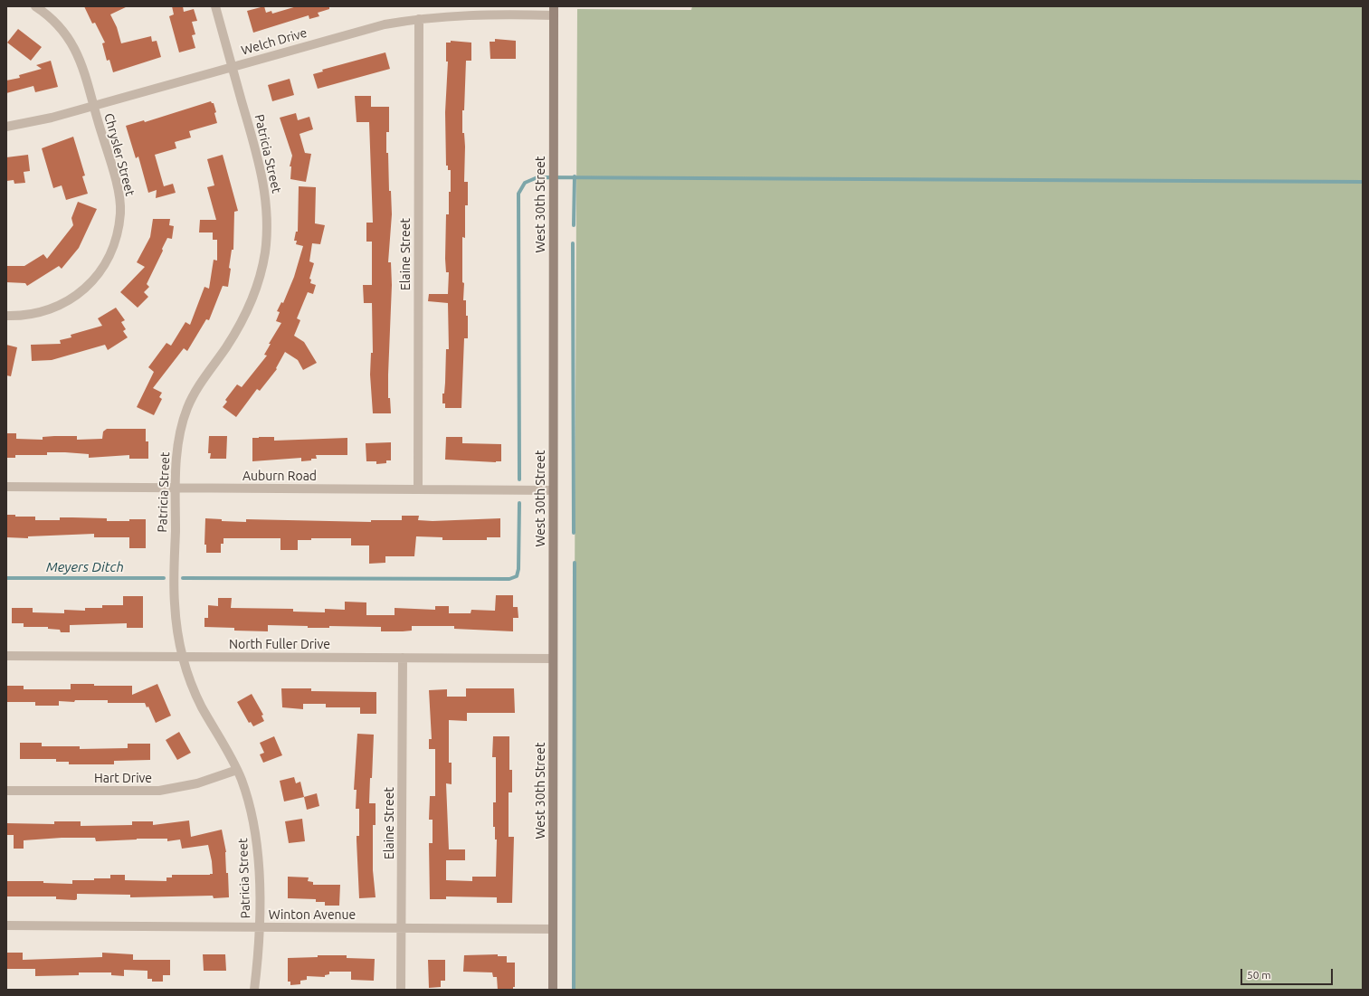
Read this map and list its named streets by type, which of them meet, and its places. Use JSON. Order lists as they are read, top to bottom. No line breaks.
{"streets":{"street":["Welch Drive","Patricia Street","Chrysler Street","West 30th Street","Elaine Street","Auburn Road","North Fuller Drive","Hart Drive","Winton Avenue"]},"crossings":[["Welch Drive","Patricia Street"],["Welch Drive","Chrysler Street"],["Welch Drive","West 30th Street"],["Welch Drive","Elaine Street"],["Patricia Street","Auburn Road"],["Patricia Street","North Fuller Drive"],["Patricia Street","Hart Drive"],["Patricia Street","Winton Avenue"],["West 30th Street","Auburn Road"],["West 30th Street","North Fuller Drive"],["West 30th Street","Winton Avenue"],["Elaine Street","Auburn Road"],["Elaine Street","North Fuller Drive"],["Elaine Street","Winton Avenue"]],"water":["Meyers Ditch"],"scale_bar":"50 m"}
